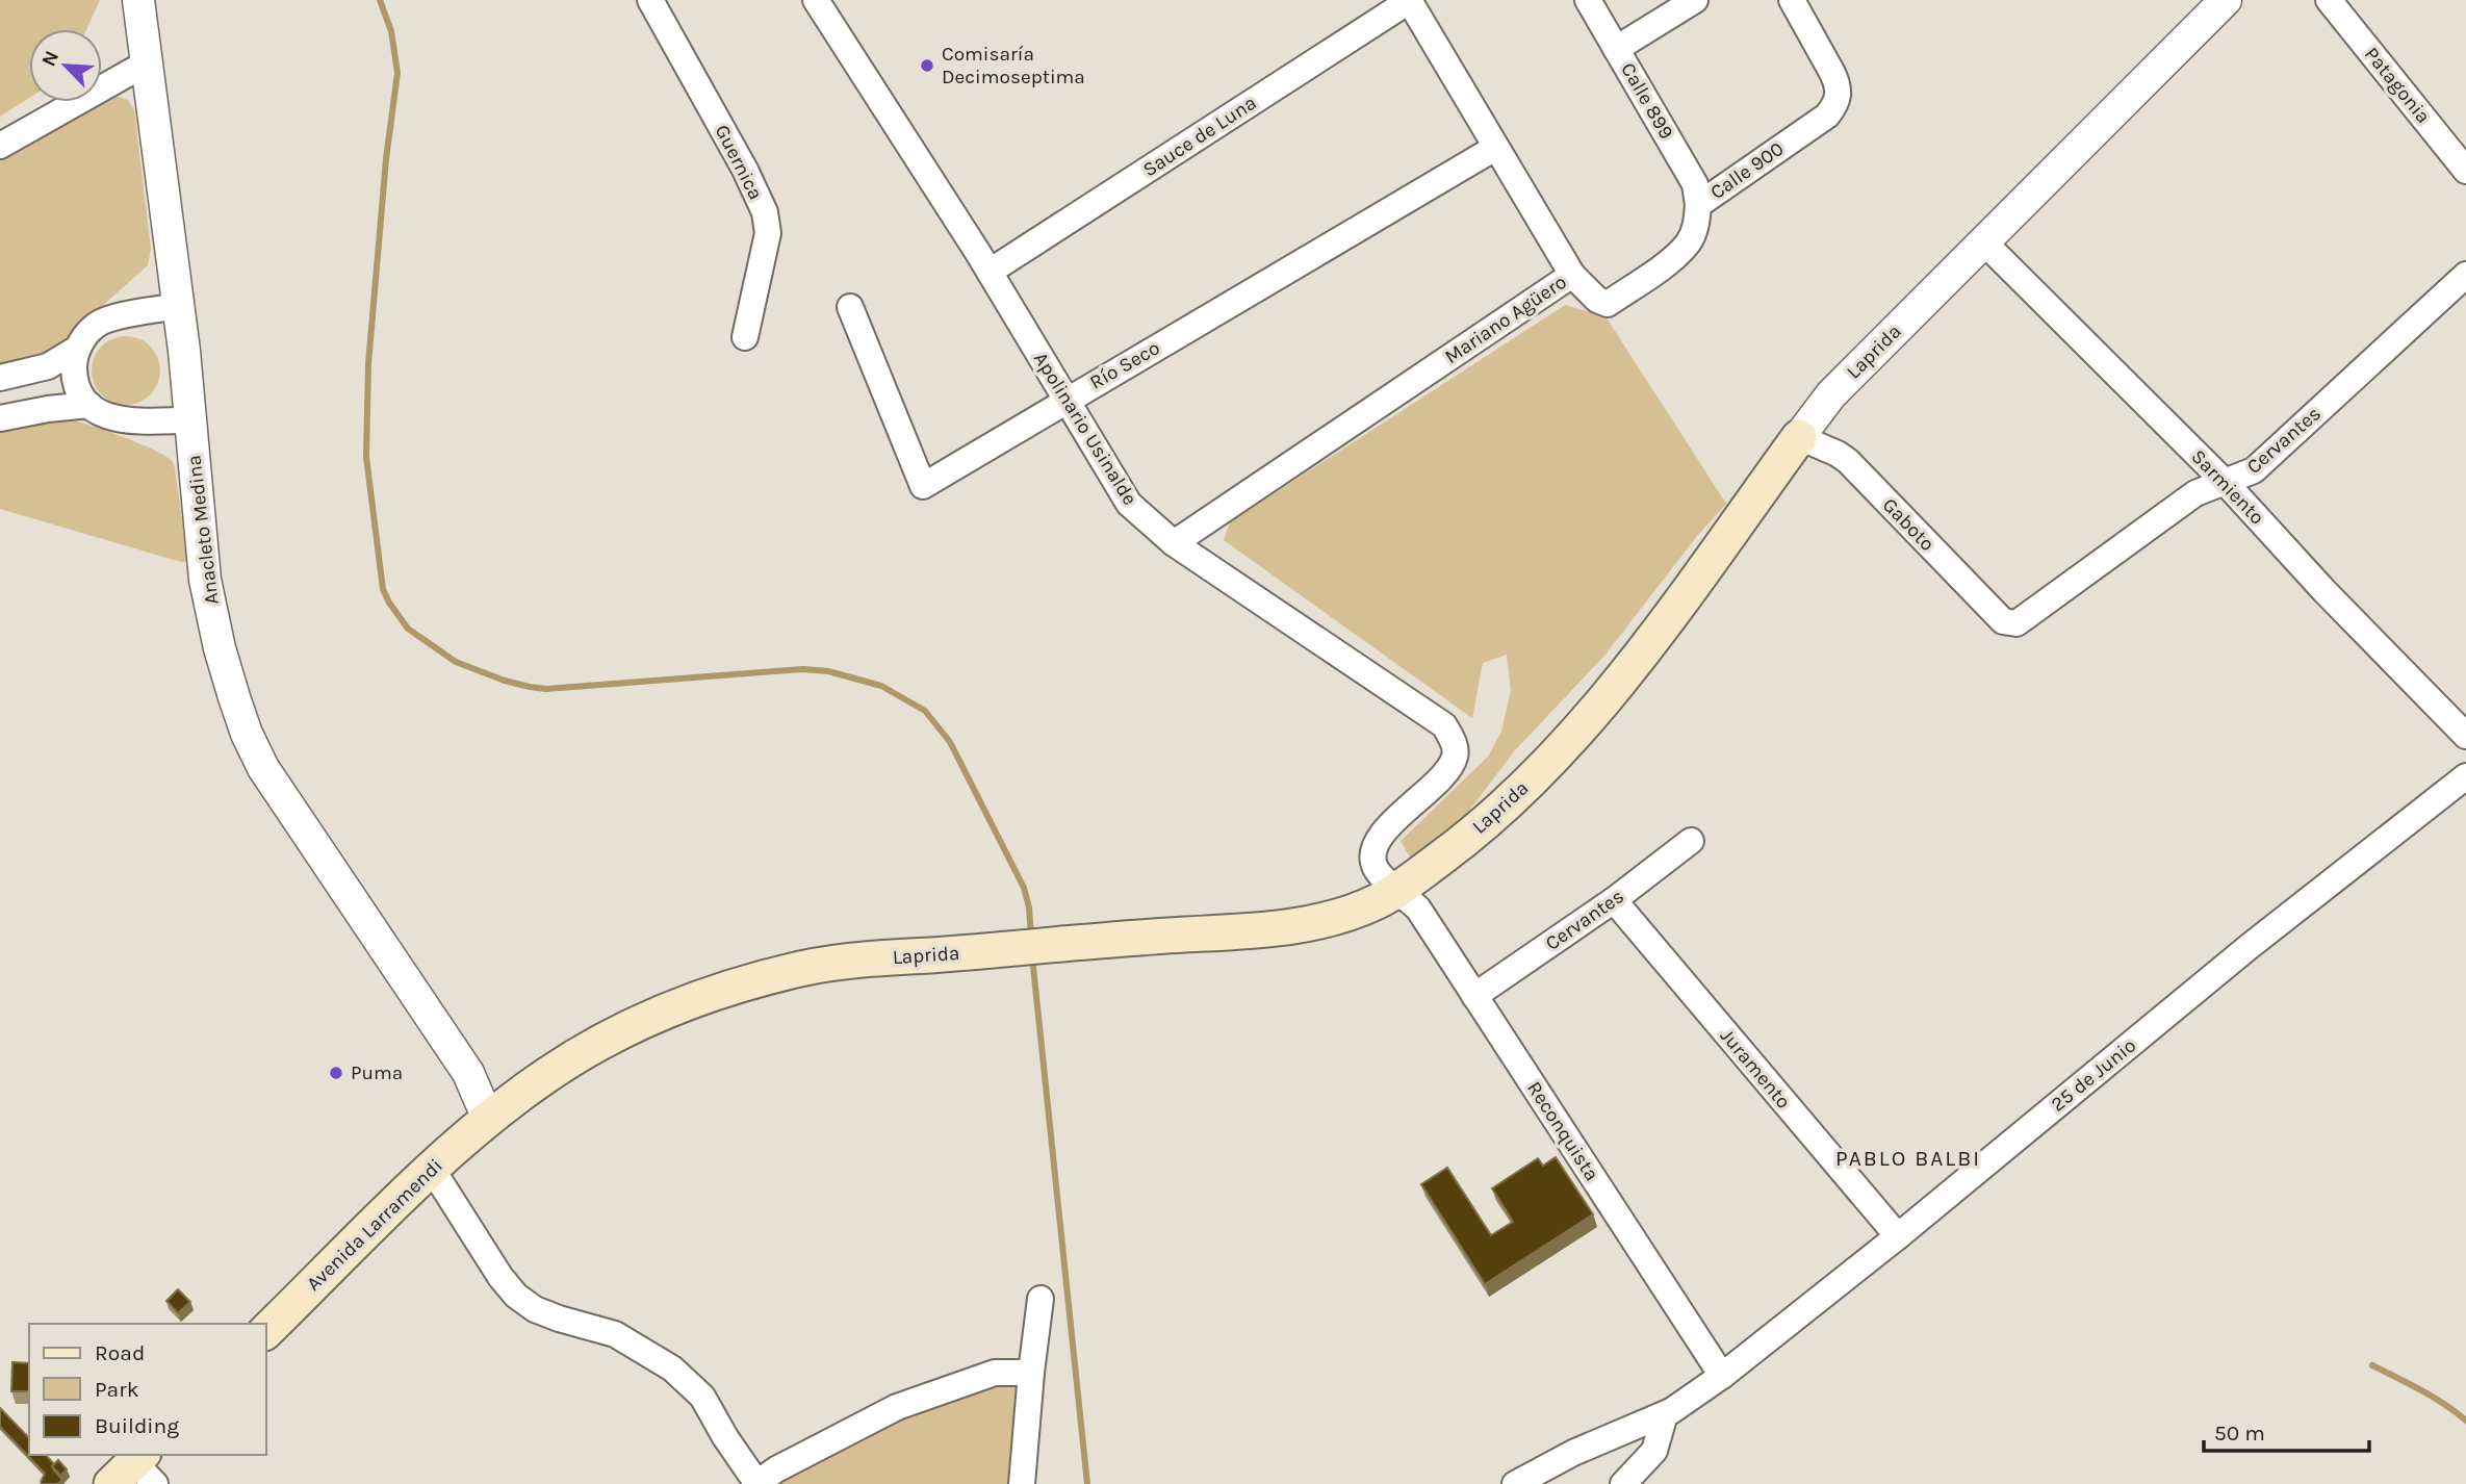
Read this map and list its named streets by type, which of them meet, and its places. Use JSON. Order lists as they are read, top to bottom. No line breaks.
{"streets":{"main road":["Laprida","Avenida Larramendi"],"street":["Patagonia","Calle 899","Sauce de Luna","Guernica","Calle 900","Mariano Agüero","Río Seco","Apolinario Usinalde","Cervantes","Sarmiento","Gaboto","Anacleto Medina","Juramento","25 de Junio","Reconquista"]},"crossings":[["Calle 899","Calle 900"],["Sauce de Luna","Mariano Agüero"],["Sauce de Luna","Apolinario Usinalde"],["Calle 900","Mariano Agüero"],["Mariano Agüero","Río Seco"],["Mariano Agüero","Apolinario Usinalde"],["Laprida","Apolinario Usinalde"],["Laprida","Sarmiento"],["Laprida","Gaboto"],["Laprida","Anacleto Medina"],["Laprida","Reconquista"],["Laprida","Avenida Larramendi"],["Río Seco","Apolinario Usinalde"],["Apolinario Usinalde","Reconquista"],["Cervantes","Sarmiento"],["Cervantes","Gaboto"],["Cervantes","Juramento"],["Cervantes","Reconquista"],["Anacleto Medina","Avenida Larramendi"],["Juramento","25 de Junio"],["25 de Junio","Reconquista"]],"districts":["PABLO BALBI"],"places":["Comisaría Decimoseptima","Puma"],"legend":["Road","Park","Building"],"scale_bar":"50 m","north":"top left"}
